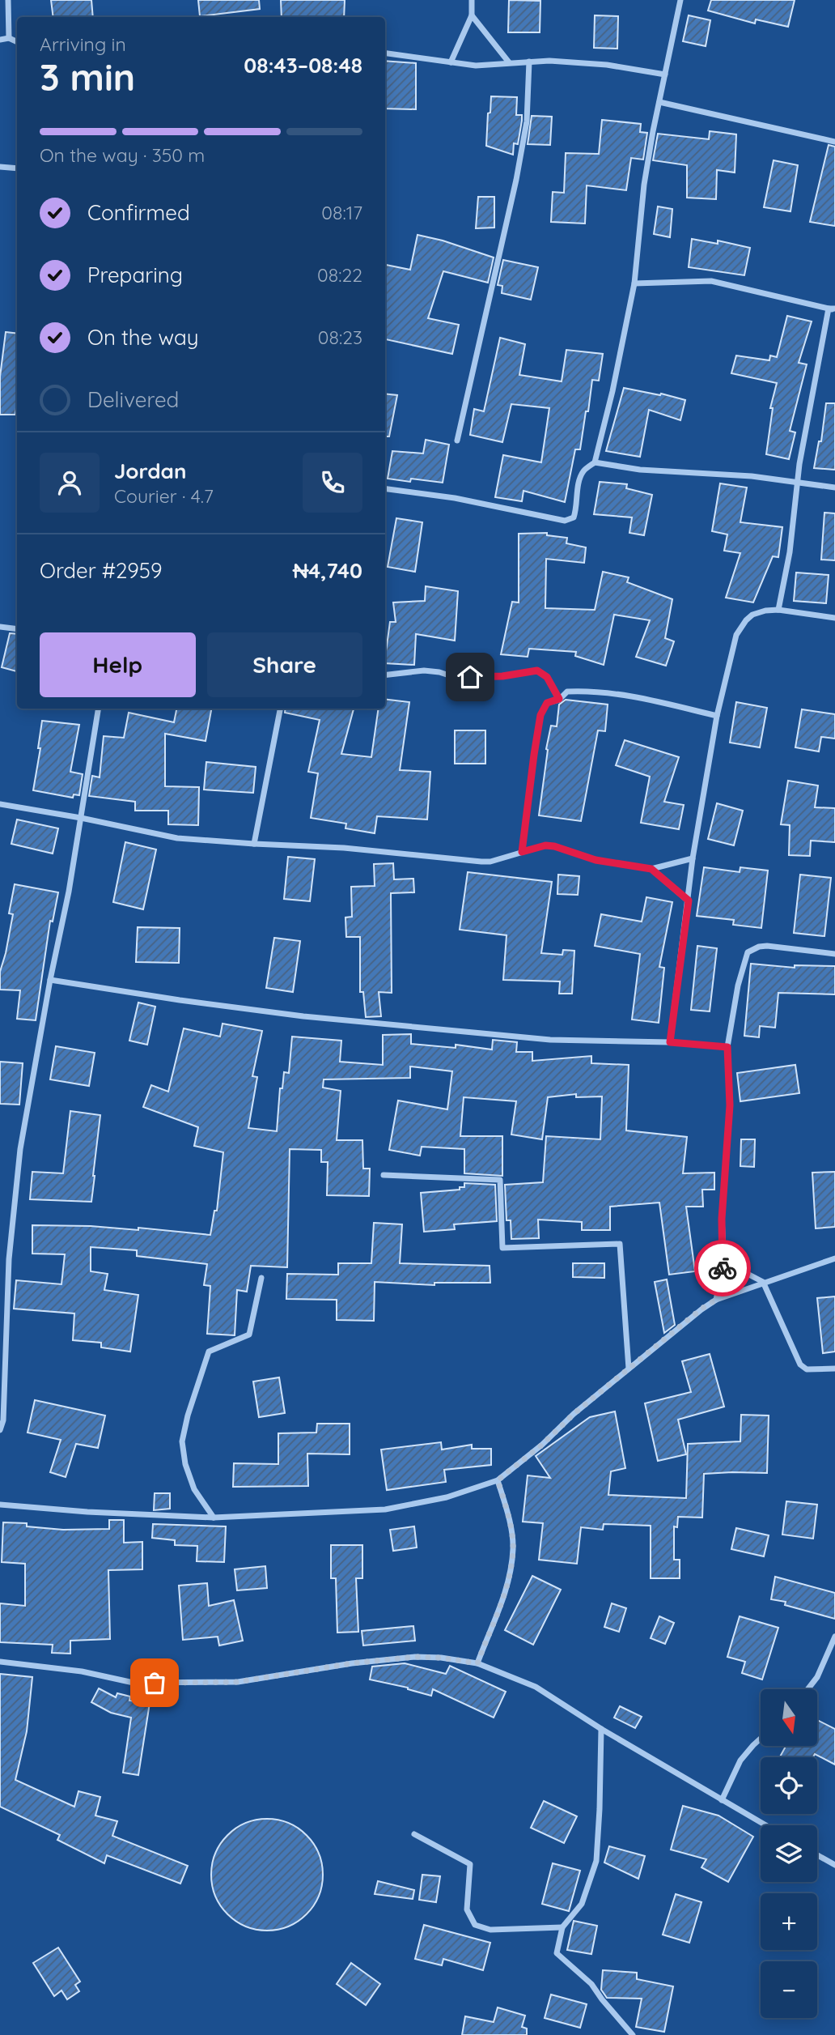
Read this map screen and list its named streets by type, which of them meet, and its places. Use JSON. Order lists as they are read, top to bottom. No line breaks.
{"north":"bottom","page":{"heading":["3 min","Arriving in","08:43–08:48"],"panel":["Jordan","Courier · 4.7","Order #2959","₦4,740"],"bar":"On the way · 350 m","list":[["Confirmed","08:17"],["Preparing","08:22"],["On the way","08:23"],"Delivered"],"buttons":["Help","Share"],"map_buttons":["+","−"]}}
